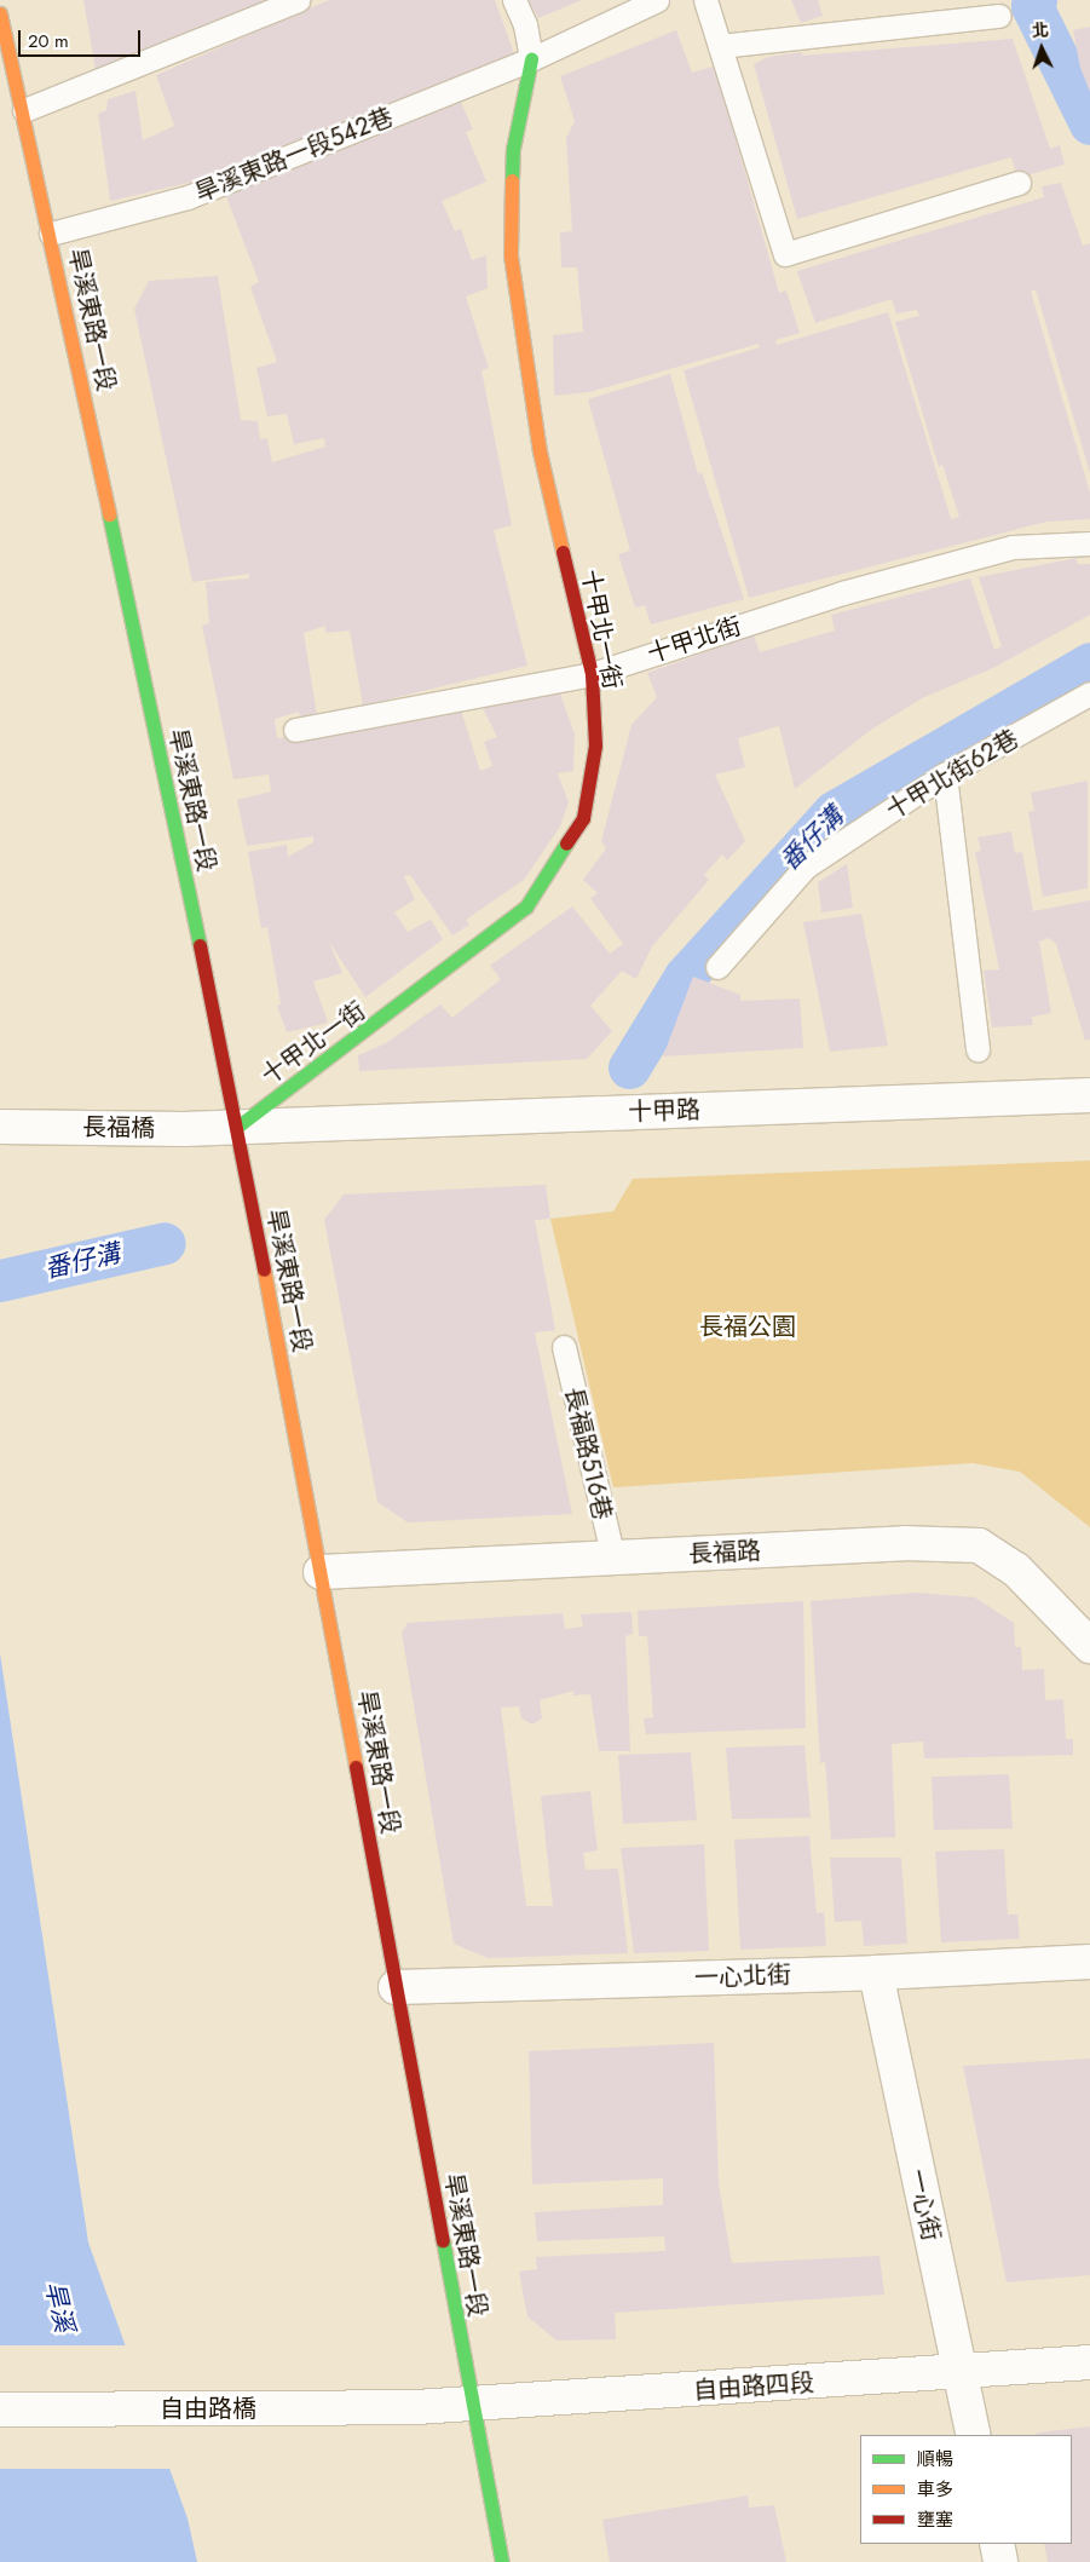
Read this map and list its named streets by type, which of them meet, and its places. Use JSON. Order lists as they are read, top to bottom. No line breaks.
{"streets":{"street":["旱溪東路一段","十甲北一街","十甲路","長福橋","長福路","一心北街","一心街","自由路四段","自由路橋"],"lane":["旱溪東路一段542巷","十甲北街","十甲北街62巷","長福路516巷"]},"crossings":[["旱溪東路一段542巷","旱溪東路一段"],["旱溪東路一段542巷","十甲北一街"],["旱溪東路一段","十甲北一街"],["旱溪東路一段","十甲路"],["旱溪東路一段","長福橋"],["旱溪東路一段","長福路"],["旱溪東路一段","一心北街"],["旱溪東路一段","自由路四段"],["十甲北一街","十甲北街"],["十甲北一街","十甲路"],["十甲北一街","長福橋"],["十甲路","長福橋"],["長福路516巷","長福路"],["一心北街","一心街"],["一心街","自由路四段"],["自由路四段","自由路橋"]],"water":["番仔溝","旱溪"],"parks":["長福公園"],"legend":["順暢","車多","壅塞"],"scale_bar":"20 m","north":"top"}
